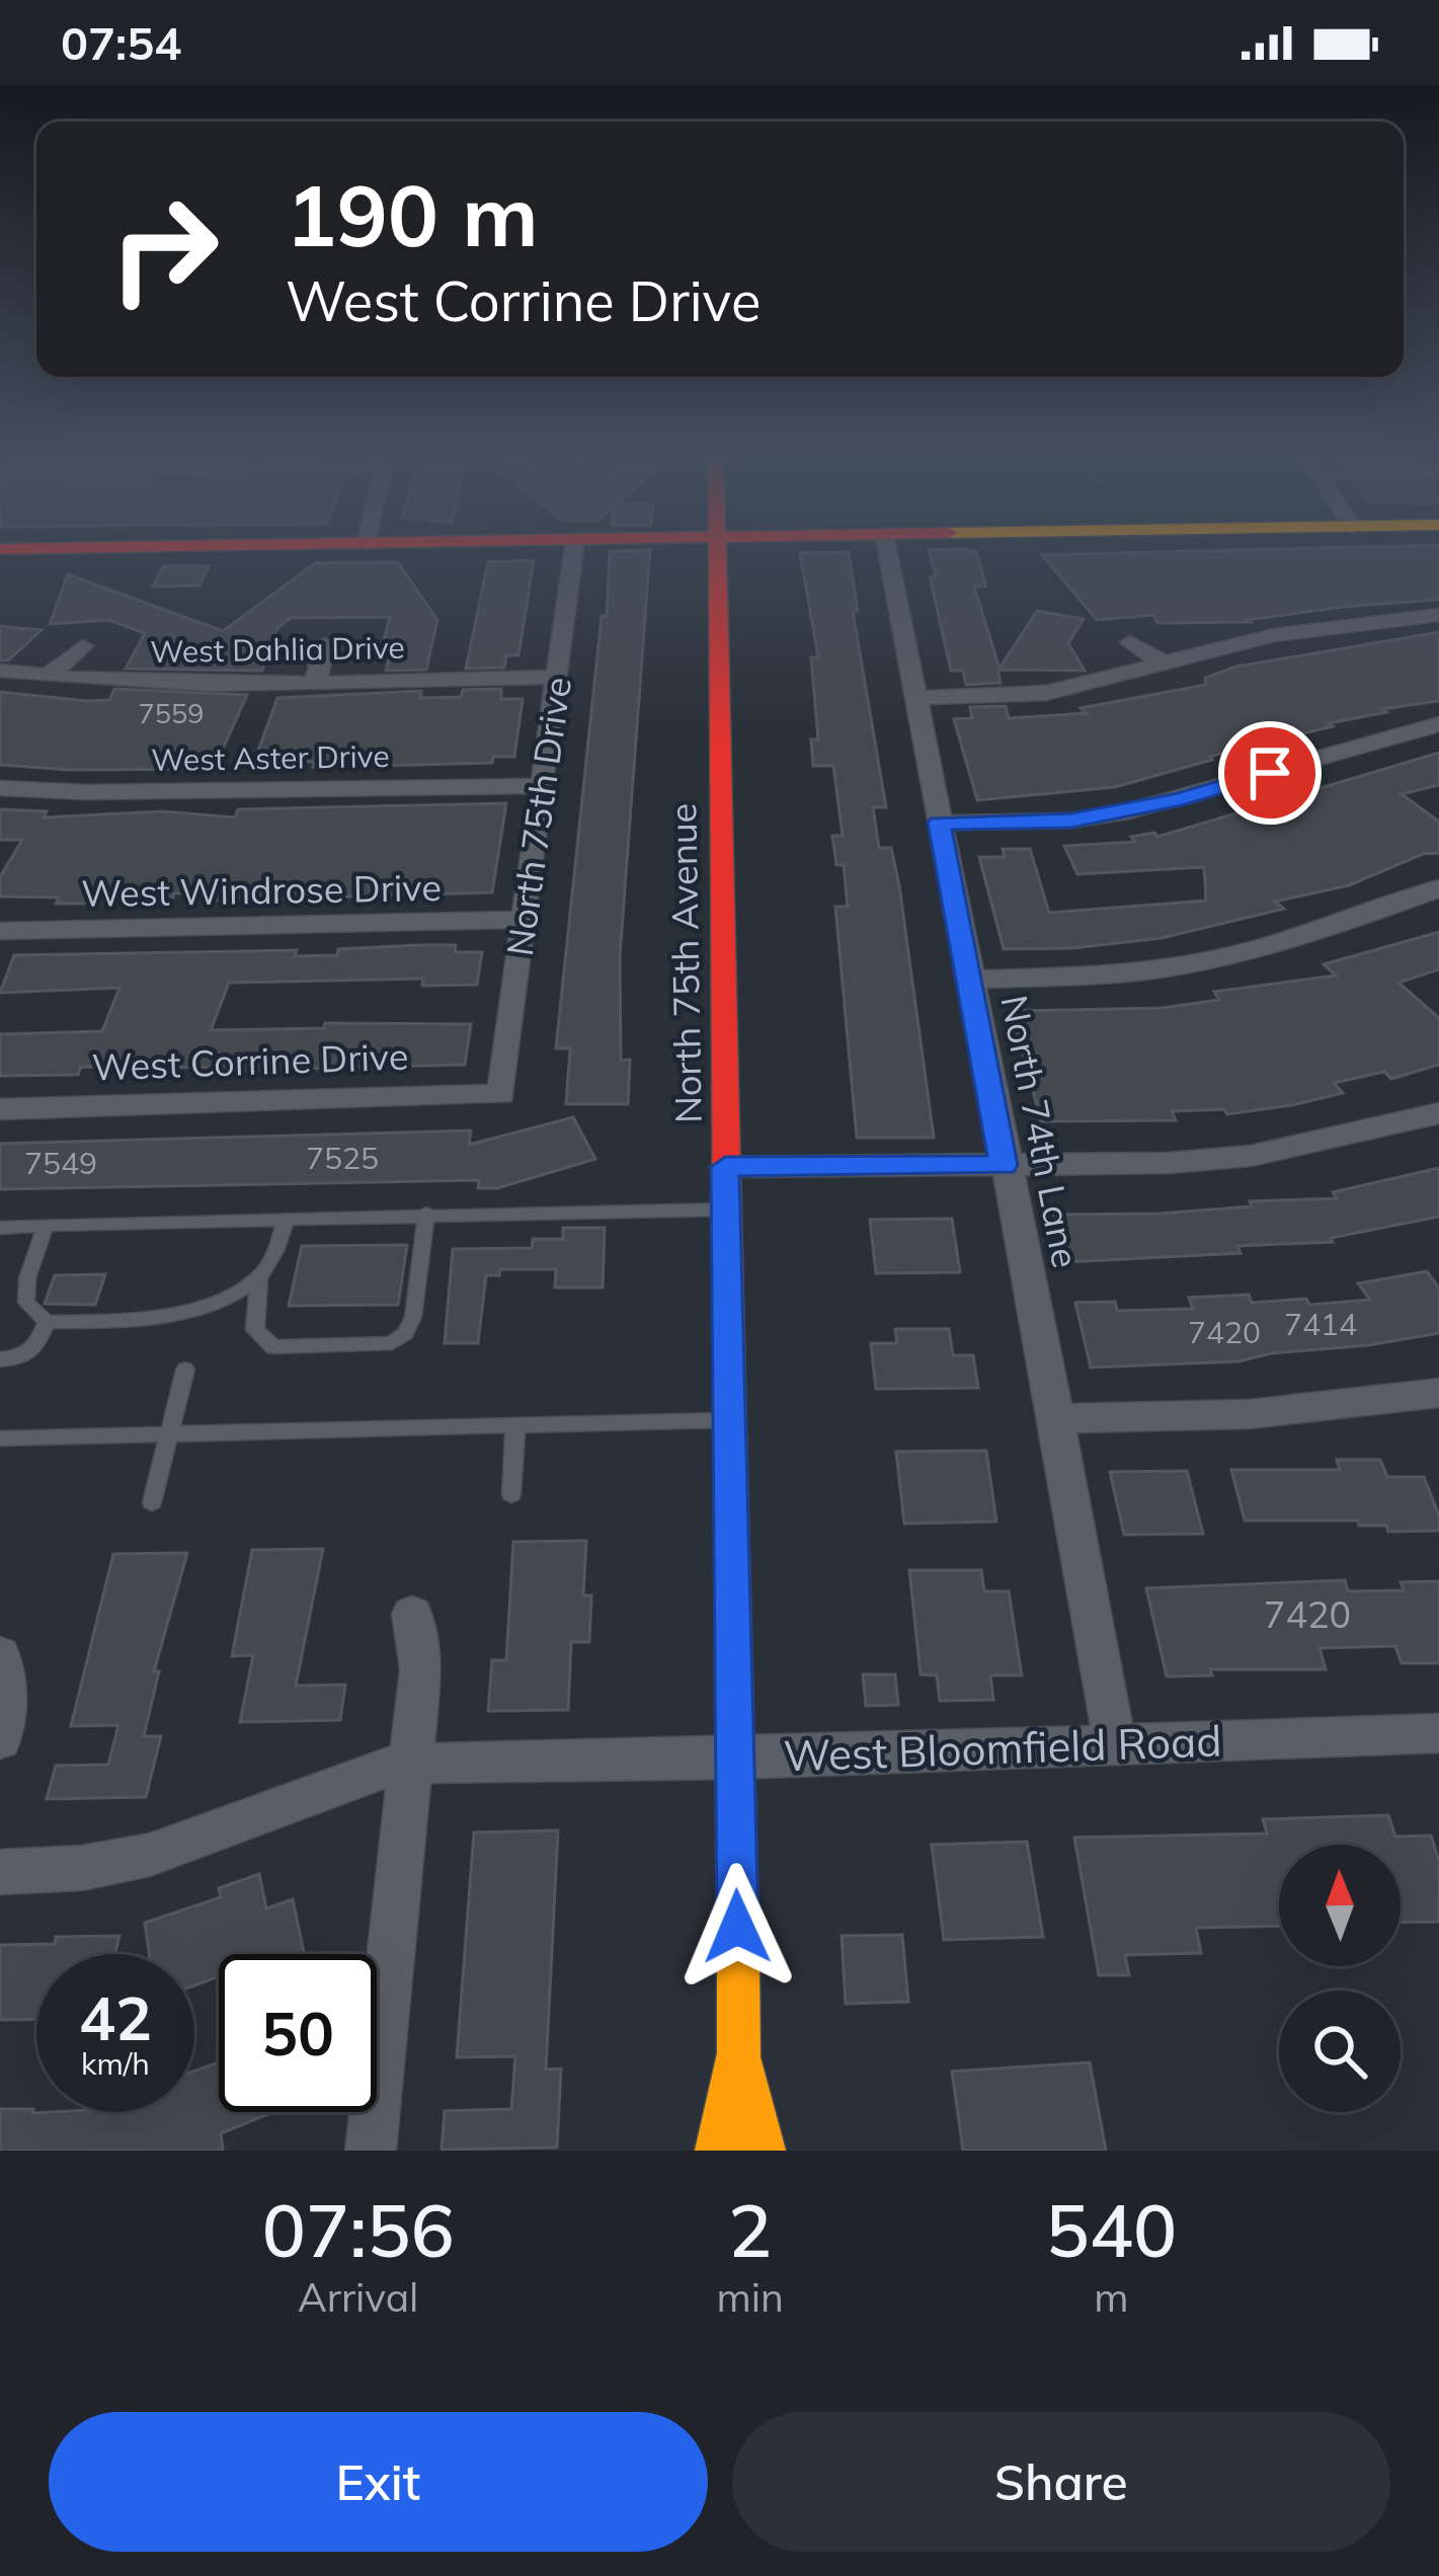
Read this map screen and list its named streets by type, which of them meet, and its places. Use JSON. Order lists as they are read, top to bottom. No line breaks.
{"streets":{"main road":["North 75th Avenue"],"street":["West Dahlia Drive","West Aster Drive","North 75th Drive","West Windrose Drive","West Corrine Drive","North 74th Lane","West Bloomfield Road"]},"crossings":[["West Dahlia Drive","North 75th Drive"],["West Aster Drive","North 75th Drive"],["North 75th Drive","West Windrose Drive"],["North 75th Drive","West Corrine Drive"],["North 75th Avenue","West Bloomfield Road"],["North 74th Lane","West Bloomfield Road"]],"house_numbers":["7559","7525","7549","7414","7420","7420"],"north":"top","page":{"status":"07:54","turn":["190 m","West Corrine Drive"],"speed":"42 km/h","limit":"50","eta":["07:56","Arrival","2","min","540","m"],"buttons":["Exit","Share"]}}
